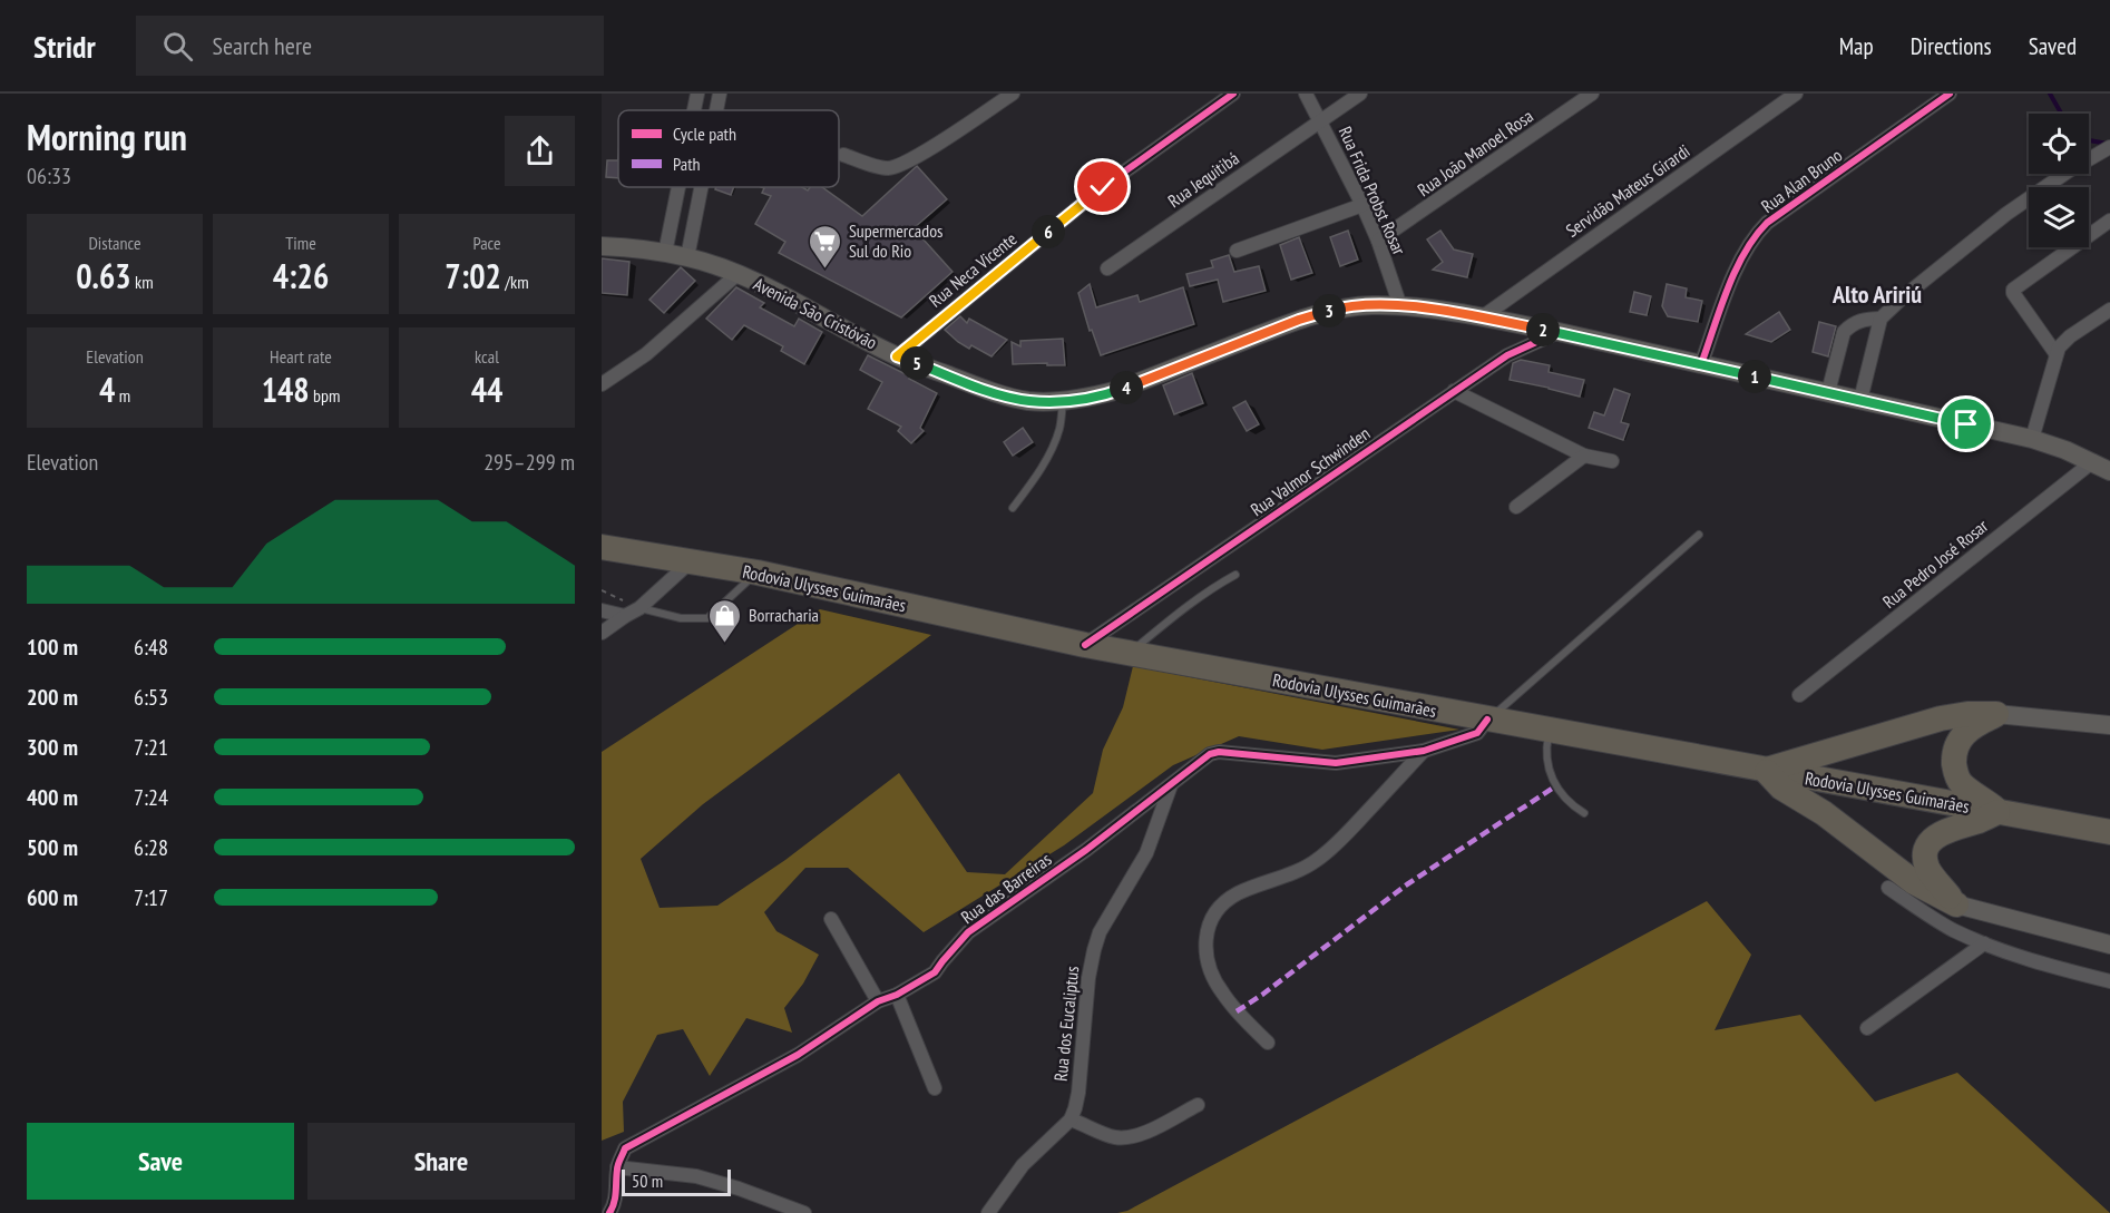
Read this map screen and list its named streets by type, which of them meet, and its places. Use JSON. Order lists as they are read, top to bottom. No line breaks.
{"streets":{"highway":["Rodovia Ulysses Guimarães"],"main road":["Avenida São Cristóvão"],"street":["Rua João Manoel Rosa","Rua Jequitibá","Rua Alan Bruno","Rua Frida Probst Rosar","Servidão Mateus Girardi","Rua Neca Vicente","Rua Valmor Schwinden","Rua Pedro José Rosar","Rua das Barreiras","Rua dos Eucaliptus"]},"crossings":[["Rua João Manoel Rosa","Rua Frida Probst Rosar"],["Rua Jequitibá","Rua Frida Probst Rosar"],["Rua Alan Bruno","Avenida São Cristóvão"],["Rua Frida Probst Rosar","Avenida São Cristóvão"],["Servidão Mateus Girardi","Avenida São Cristóvão"],["Rua Neca Vicente","Avenida São Cristóvão"],["Avenida São Cristóvão","Rua Valmor Schwinden"],["Avenida São Cristóvão","Rua Pedro José Rosar"],["Rua Valmor Schwinden","Rodovia Ulysses Guimarães"],["Rodovia Ulysses Guimarães","Rua das Barreiras"],["Rua das Barreiras","Rua dos Eucaliptus"]],"districts":["Alto Aririú"],"places":{"supermarket":["Supermercados Sul do Rio"],"shop":["Borracharia"]},"legend":["Cycle path","Path"],"scale_bar":"50 m","page":{"header":"Stridr","search":"Search here","nav":["Map","Directions","Saved"],"heading":["Morning run","06:33"],"stats":[["Distance","0.63 km"],["Time","4:26"],["Pace","7:02 /km"],["Elevation","4 m"],["Heart rate","148 bpm"],["kcal","44"]],"pins":["6","3","2","5","1","4"],"chart":["Elevation","295–299 m"],"list":[{"name":"100 m","note":"6:48"},{"name":"200 m","note":"6:53"},{"name":"300 m","note":"7:21"},{"name":"400 m","note":"7:24"},{"name":"500 m","note":"6:28"},{"name":"600 m","note":"7:17"}],"buttons":["Save","Share"],"scale":"50 m"}}
